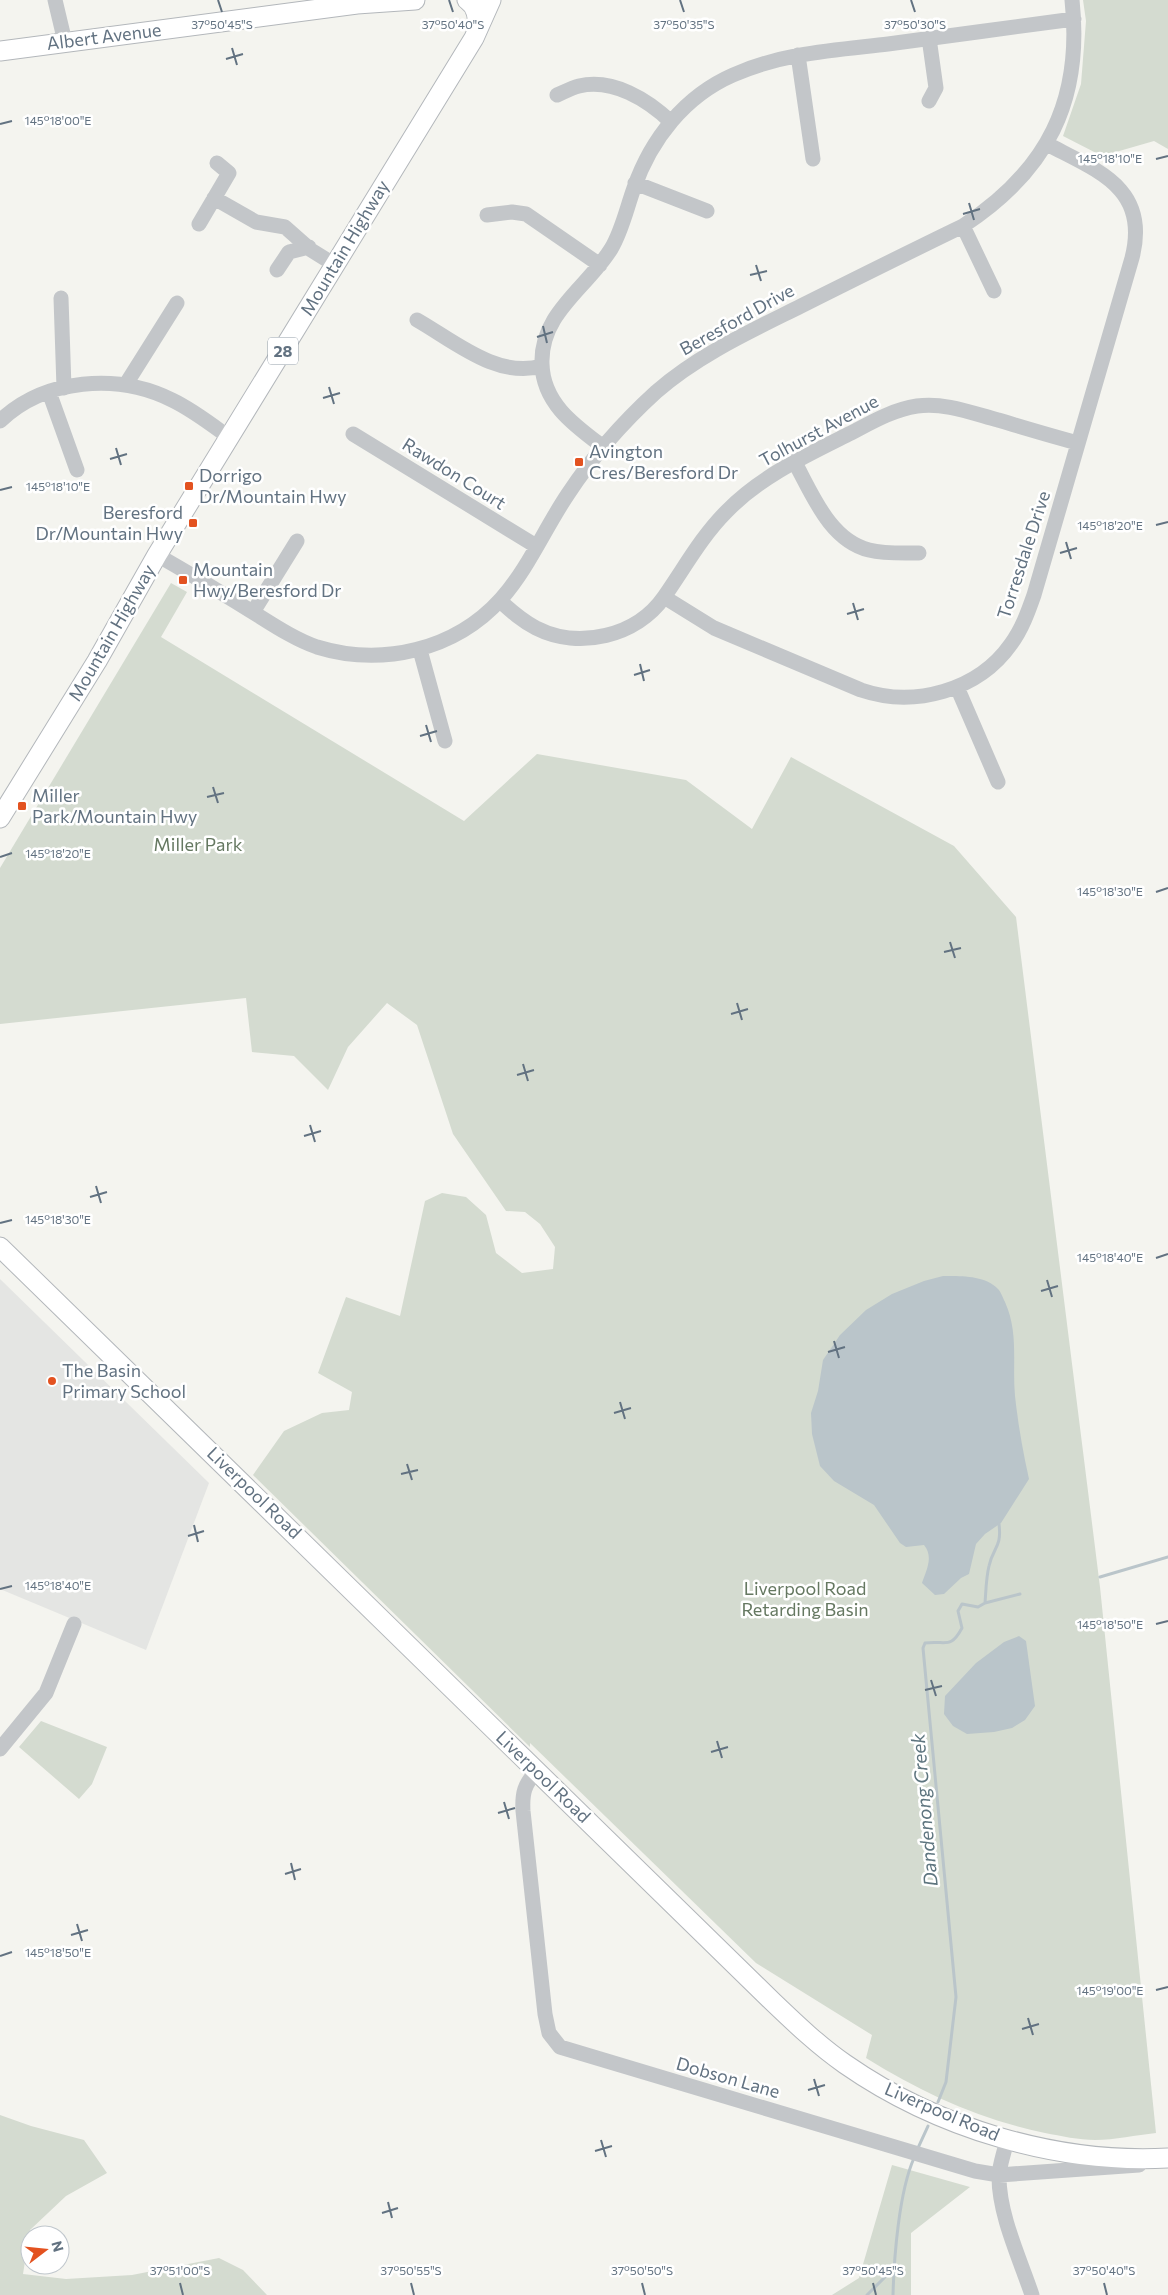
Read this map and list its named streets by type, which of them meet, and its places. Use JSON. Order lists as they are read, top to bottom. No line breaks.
{"streets":{"main road":["Albert Avenue","Mountain Highway","28","Liverpool Road"],"street":["Beresford Drive","Tolhurst Avenue","Rawdon Court","Torresdale Drive","Dobson Lane"]},"crossings":[["Mountain Highway","Beresford Drive"],["Beresford Drive","Tolhurst Avenue"],["Beresford Drive","Rawdon Court"],["Beresford Drive","Torresdale Drive"],["Tolhurst Avenue","Torresdale Drive"],["Liverpool Road","Dobson Lane"]],"water":["Dandenong Creek"],"parks":["Miller Park","Liverpool Road Retarding Basin"],"places":{"transit":["Avington Cres/Beresford Dr","Dorrigo Dr/Mountain Hwy","Beresford Dr/Mountain Hwy","Mountain Hwy/Beresford Dr","Miller Park/Mountain Hwy"],"other":["The Basin Primary School"]},"north":"right","coordinates":["37°50'45\"S","37°50'40\"S","37°50'35\"S","37°50'30\"S","145°18'00\"E","145°18'10\"E","145°18'20\"E","145°18'30\"E","145°18'40\"E","145°18'50\"E","145°19'00\"E","37°51'00\"S","37°50'55\"S","37°50'50\"S"]}
